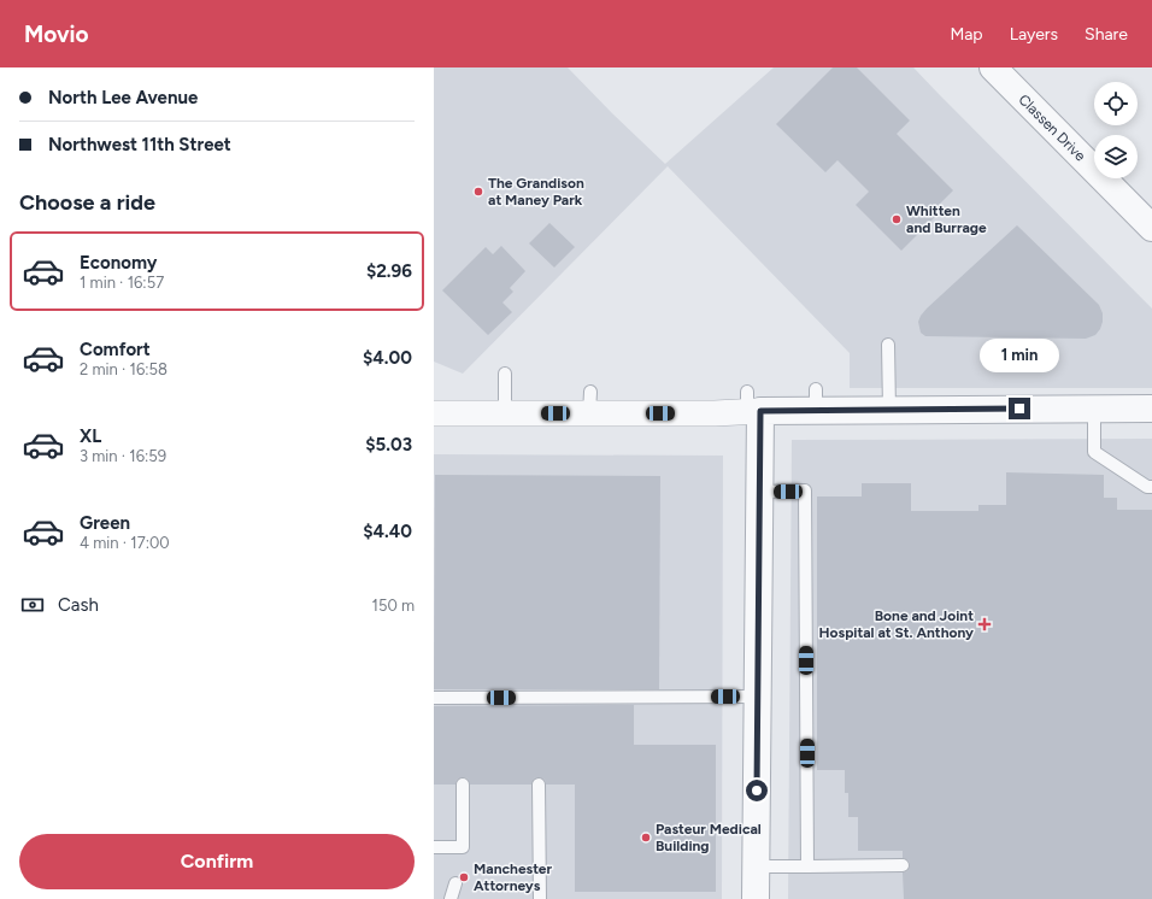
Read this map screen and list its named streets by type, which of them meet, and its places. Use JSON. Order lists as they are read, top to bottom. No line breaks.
{"streets":{"street":["Classen Drive"]},"places":{"other":["The Grandison at Maney Park","Whitten and Burrage","Pasteur Medical Building","Manchester Attorneys"],"health":["Bone and Joint Hospital at St. Anthony"]},"page":{"header":"Movio","nav":["Map","Layers","Share"],"banner":["North Lee Avenue","Northwest 11th Street"],"heading":"Choose a ride","list":[{"name":"Economy","note":"1 min · 16:57","value":"$2.96"},{"name":"Comfort","note":"2 min · 16:58","value":"$4.00"},{"name":"XL","note":"3 min · 16:59","value":"$5.03"},{"name":"Green","note":"4 min · 17:00","value":"$4.40"}],"bubble":"1 min","pay":["Cash","150 m"],"buttons":"Confirm"}}
